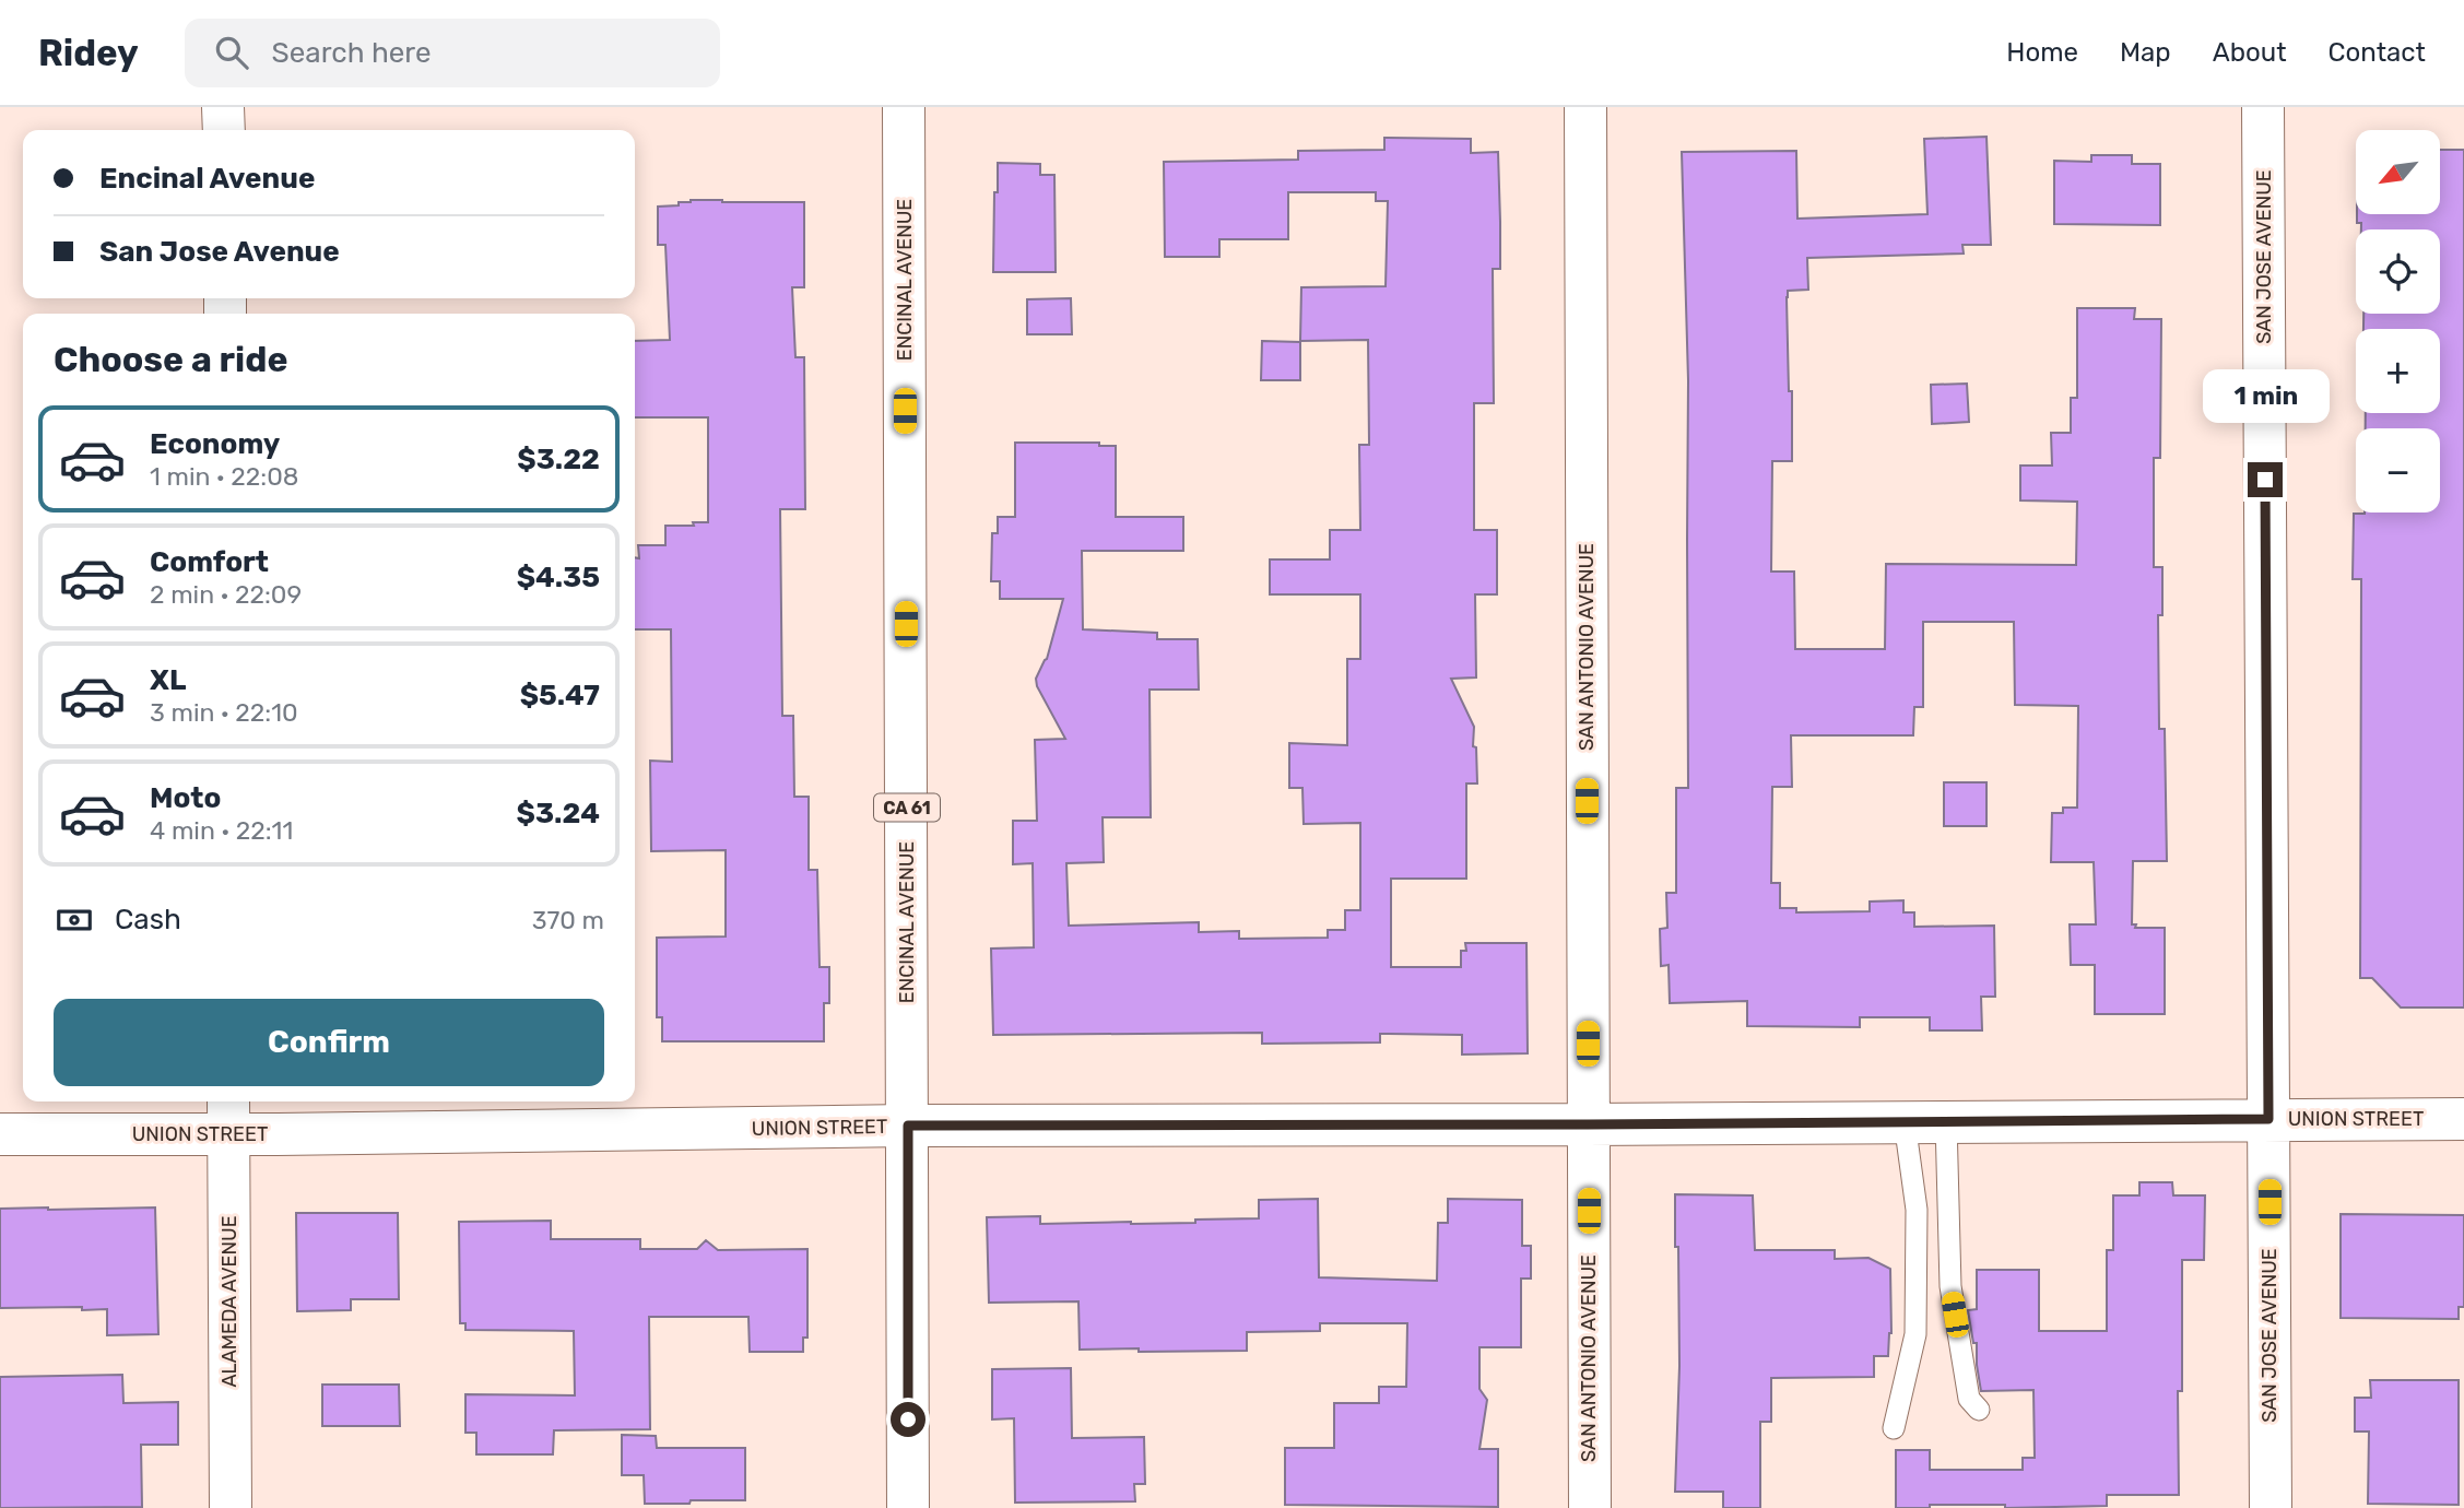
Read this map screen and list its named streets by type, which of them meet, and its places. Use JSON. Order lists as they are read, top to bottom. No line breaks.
{"streets":{"street":["SAN JOSE AVENUE","ENCINAL AVENUE","SAN ANTONIO AVENUE","CA 61","UNION STREET","ALAMEDA AVENUE"]},"crossings":[["SAN JOSE AVENUE","UNION STREET"],["ENCINAL AVENUE","UNION STREET"],["SAN ANTONIO AVENUE","UNION STREET"],["UNION STREET","ALAMEDA AVENUE"]],"north":"bottom left","page":{"header":"Ridey","search":"Search here","nav":["Home","Map","About","Contact"],"map_buttons":["+","−"],"banner":["Encinal Avenue","San Jose Avenue"],"heading":"Choose a ride","bubble":"1 min","list":[{"name":"Economy","note":"1 min · 22:08","value":"$3.22"},{"name":"Comfort","note":"2 min · 22:09","value":"$4.35"},{"name":"XL","note":"3 min · 22:10","value":"$5.47"},{"name":"Moto","note":"4 min · 22:11","value":"$3.24"}],"pay":["Cash","370 m"],"buttons":"Confirm"}}
